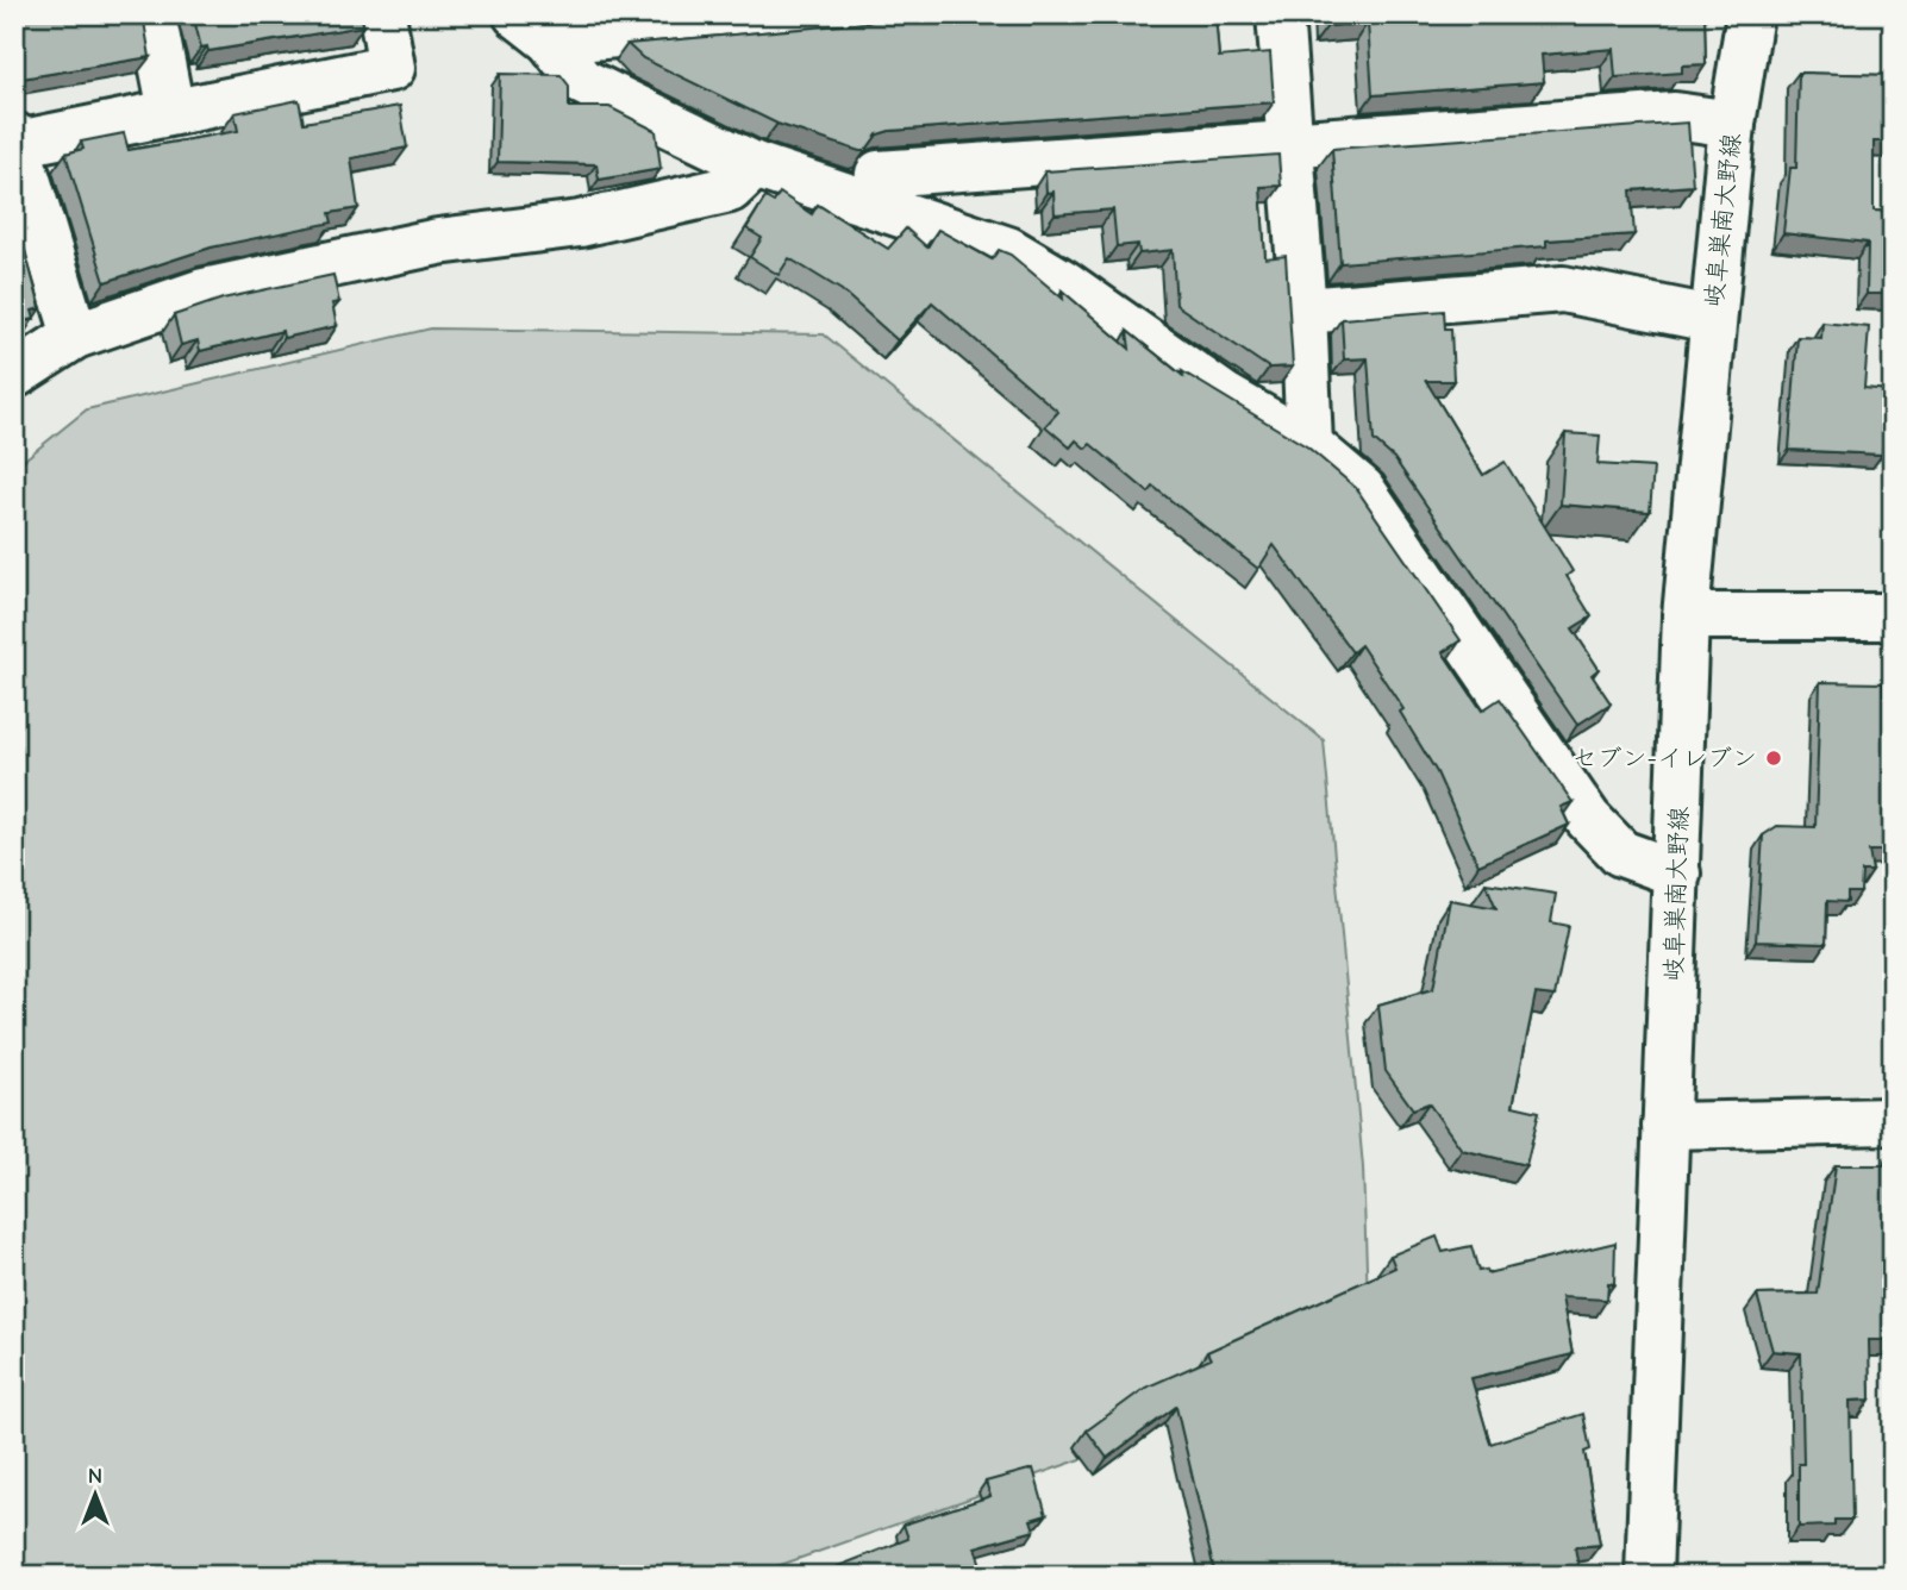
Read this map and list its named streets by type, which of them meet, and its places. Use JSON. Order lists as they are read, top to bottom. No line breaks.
{"streets":{"street":["岐阜巣南大野線"]},"places":["セブン-イレブン"],"north":"top"}
